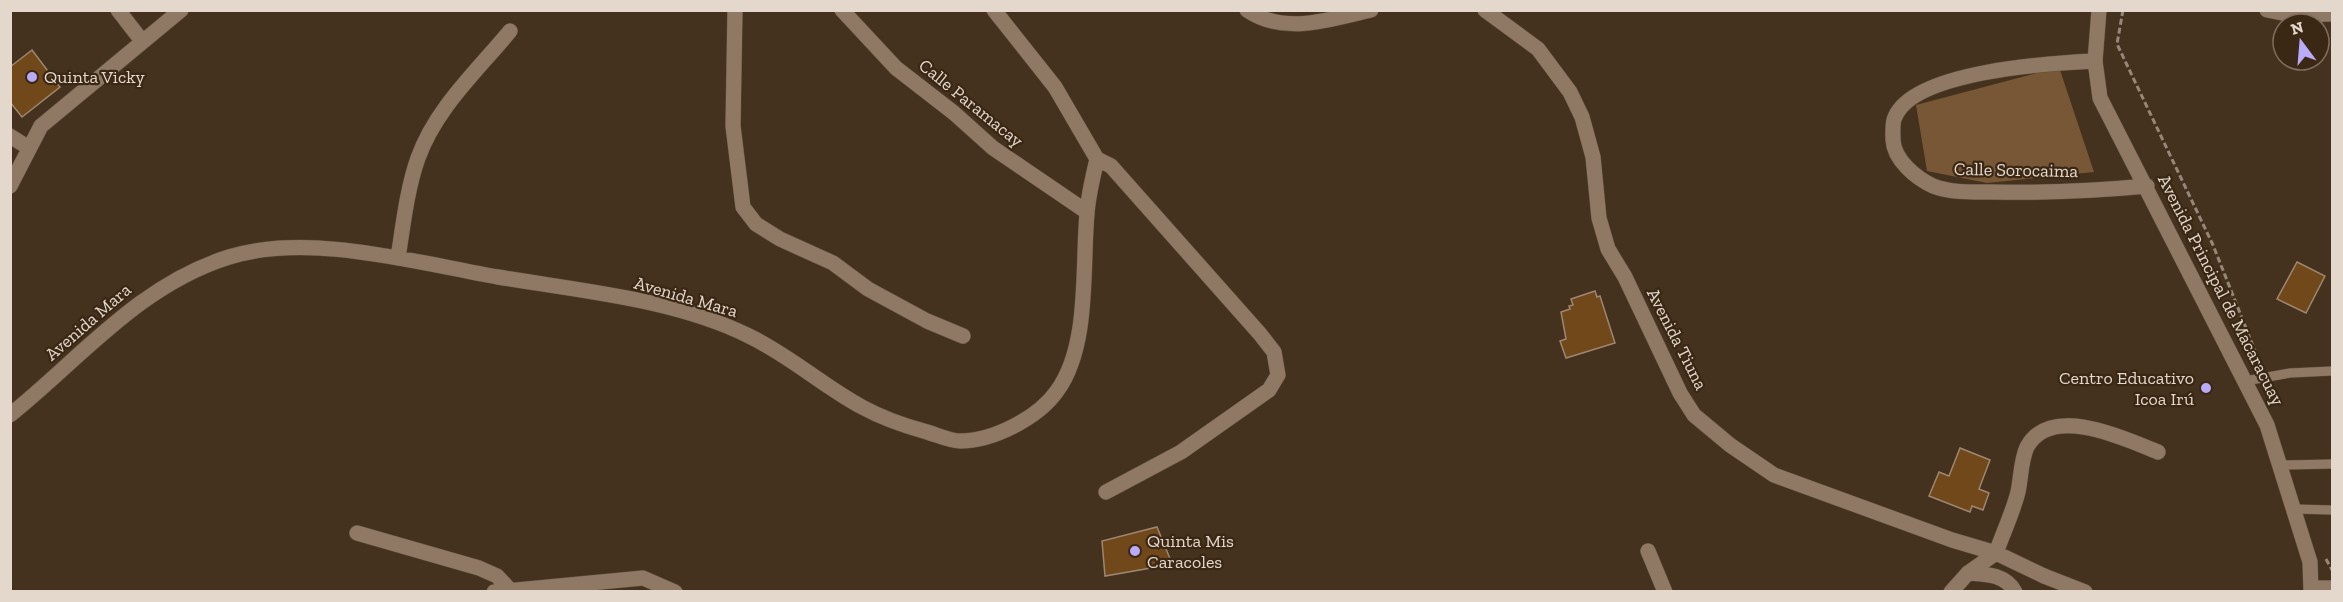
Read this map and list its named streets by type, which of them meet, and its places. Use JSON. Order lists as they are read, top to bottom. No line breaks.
{"streets":{"street":["Calle Paramacay","Calle Sorocaima","Avenida Principal de Macaracuay","Avenida Mara","Avenida Tiuna"]},"crossings":[["Calle Paramacay","Avenida Mara"],["Calle Sorocaima","Avenida Principal de Macaracuay"]],"places":["Quinta Vicky","Centro Educativo Icoa Irú","Quinta Mis Caracoles"],"north":"top"}
